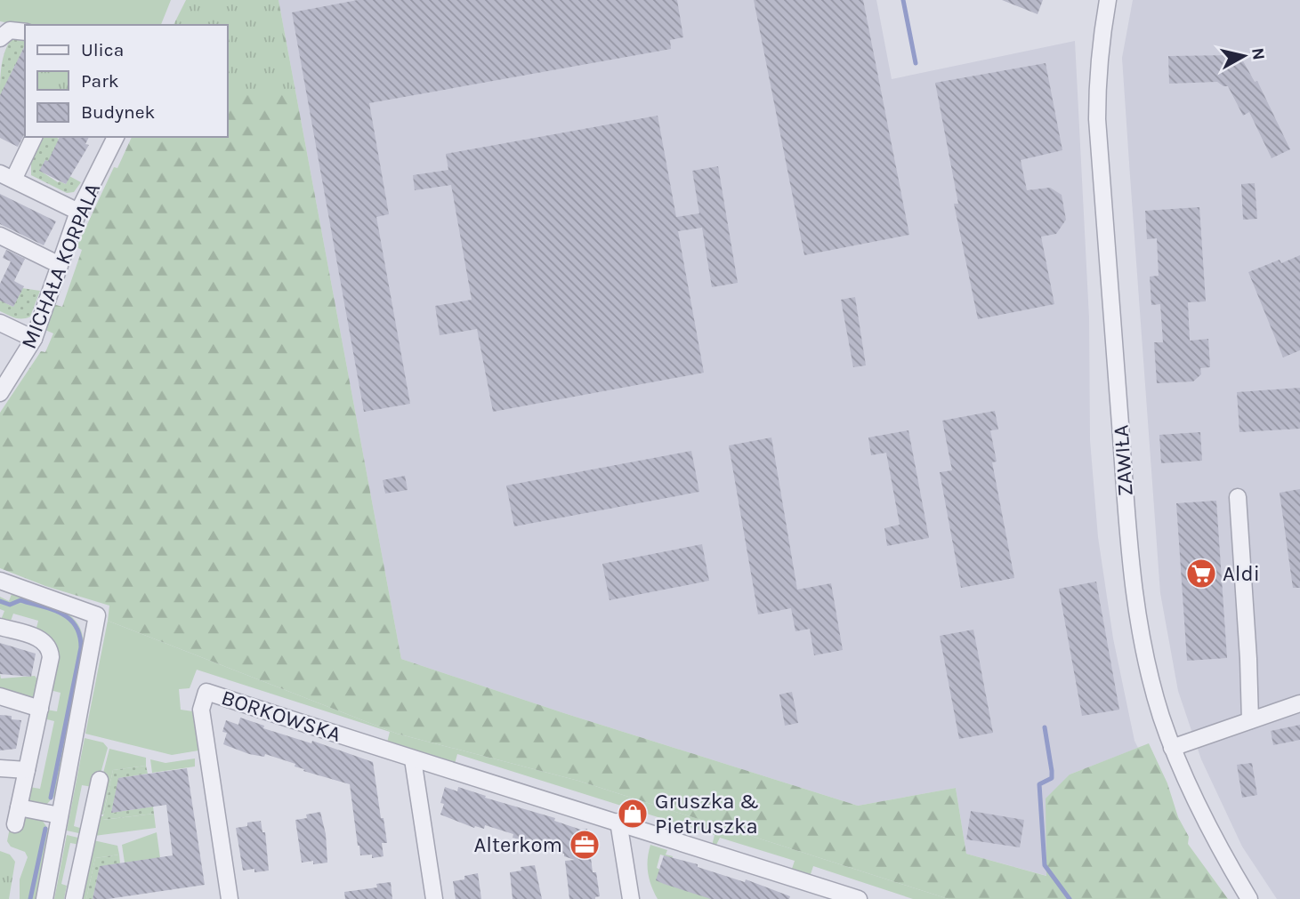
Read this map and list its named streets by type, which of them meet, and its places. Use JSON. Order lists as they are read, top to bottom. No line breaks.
{"streets":{"street":["MICHAŁA KORPALA","ZAWIŁA","BORKOWSKA"]},"places":{"supermarket":["Aldi"],"shop":["Gruszka & Pietruszka"],"office":["Alterkom"]},"legend":["Ulica","Park","Budynek"],"north":"right"}
